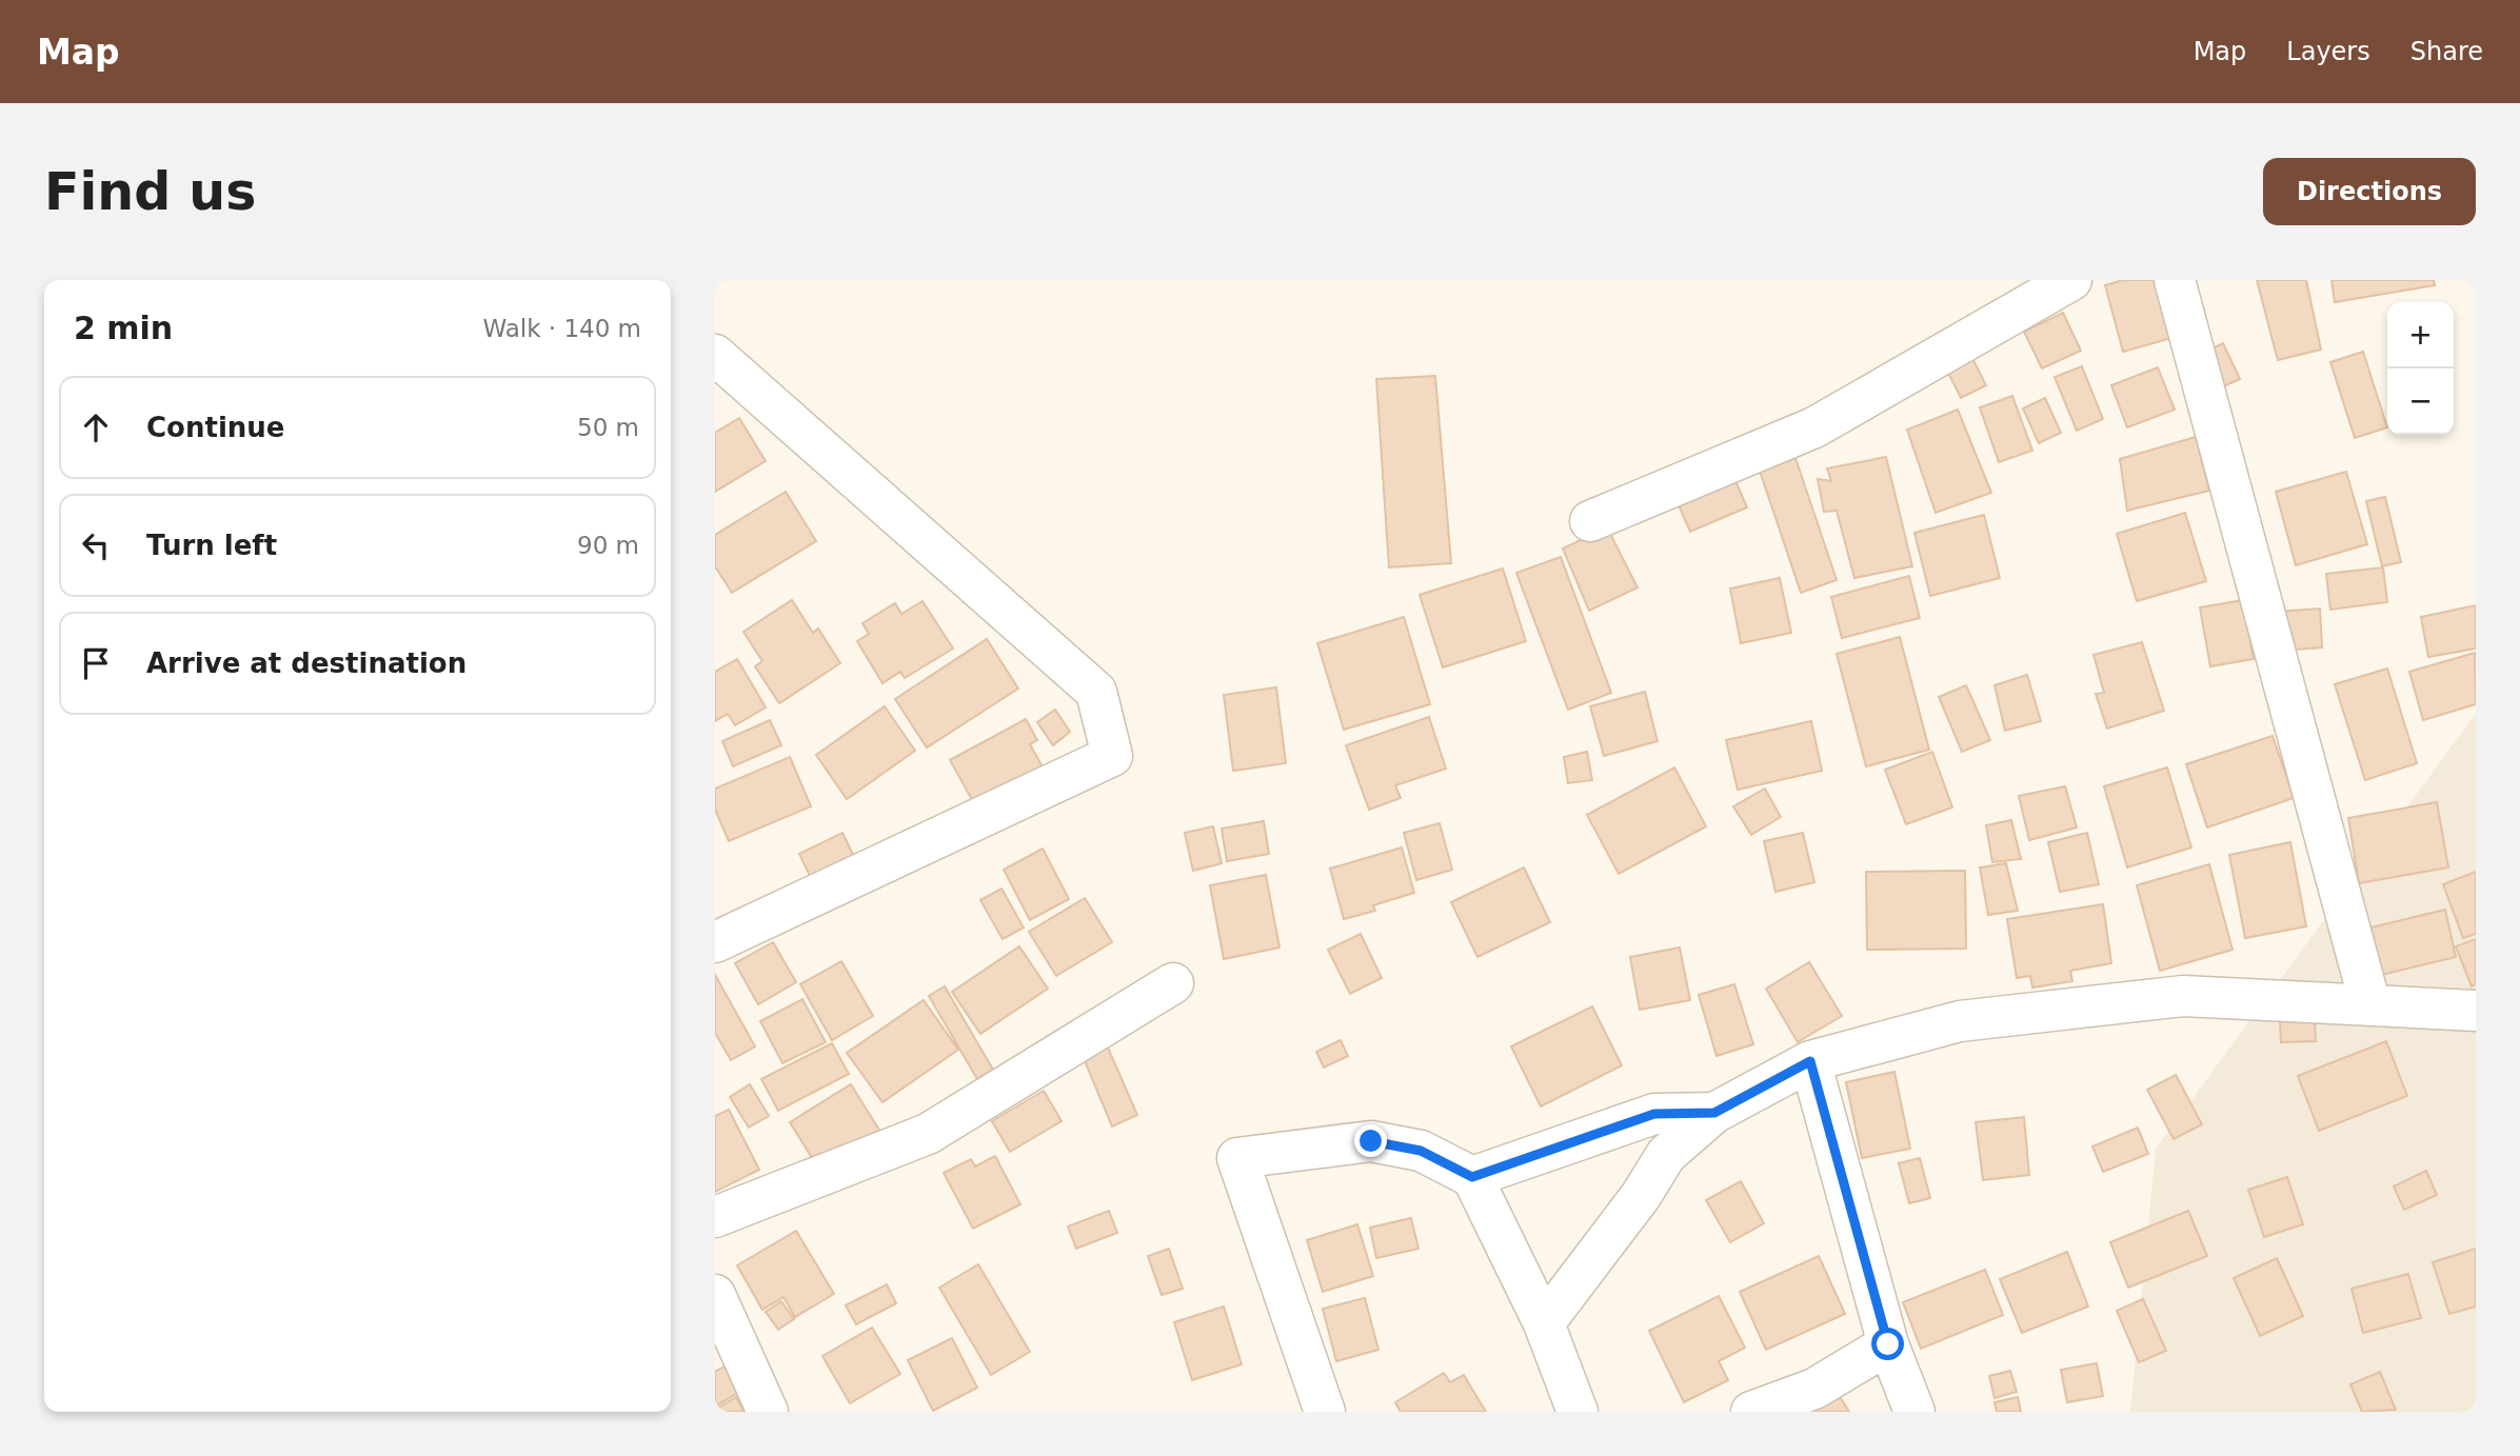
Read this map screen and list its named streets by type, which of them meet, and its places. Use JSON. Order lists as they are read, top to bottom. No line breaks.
{"page":{"header":"Map","nav":["Map","Layers","Share"],"buttons":"Directions","title":"Find us","heading":["2 min","Walk · 140 m"],"map_buttons":["+","−"],"list":[["Continue","50 m"],["Turn left","90 m"],"Arrive at destination"]}}
